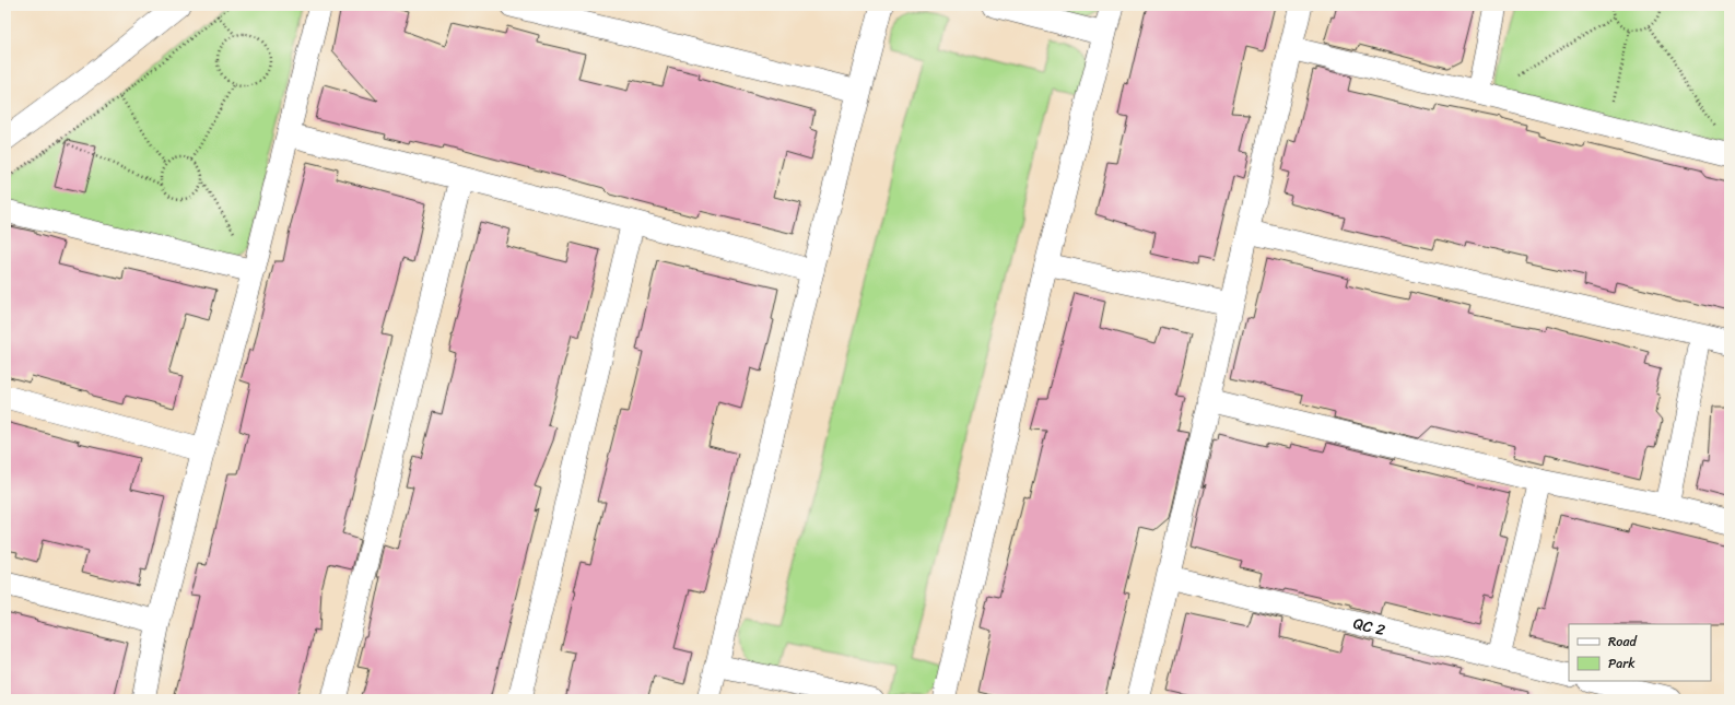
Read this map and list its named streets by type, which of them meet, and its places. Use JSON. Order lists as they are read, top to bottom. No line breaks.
{"streets":{"street":["QC 2"]},"legend":["Road","Park"]}
